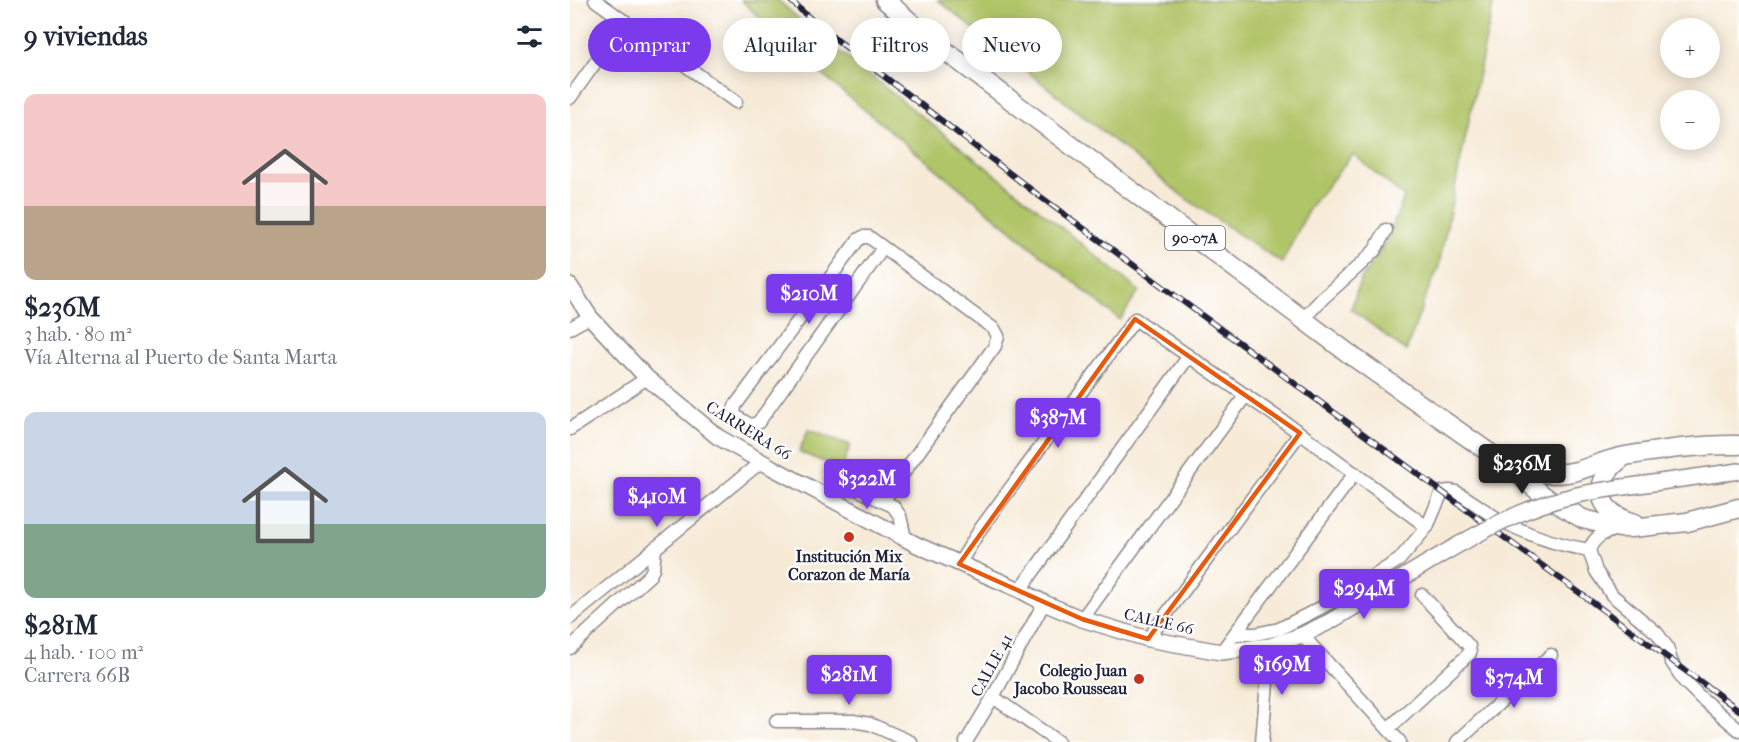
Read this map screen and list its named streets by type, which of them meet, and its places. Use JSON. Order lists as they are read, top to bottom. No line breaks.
{"streets":{"main road":["90-07A"],"street":["CARRERA 66","CALLE 66","CALLE 41"]},"crossings":[["CARRERA 66","CALLE 66"],["CARRERA 66","CALLE 41"],["CALLE 66","CALLE 41"]],"places":["Institución Mix Corazon de María","Colegio Juan Jacobo Rousseau"],"page":{"heading":"9 viviendas","map_buttons":["+","−"],"chip":["Comprar","Alquilar","Filtros","Nuevo"],"list":[{"name":"$236M","note":"3 hab. · 80 m² · Vía Alterna al Puerto de Santa Marta"},{"name":"$281M","note":"4 hab. · 100 m² · Carrera 66B"}],"price":["$210M","$387M","$236M","$322M","$410M","$294M","$169M","$281M","$374M"]}}
